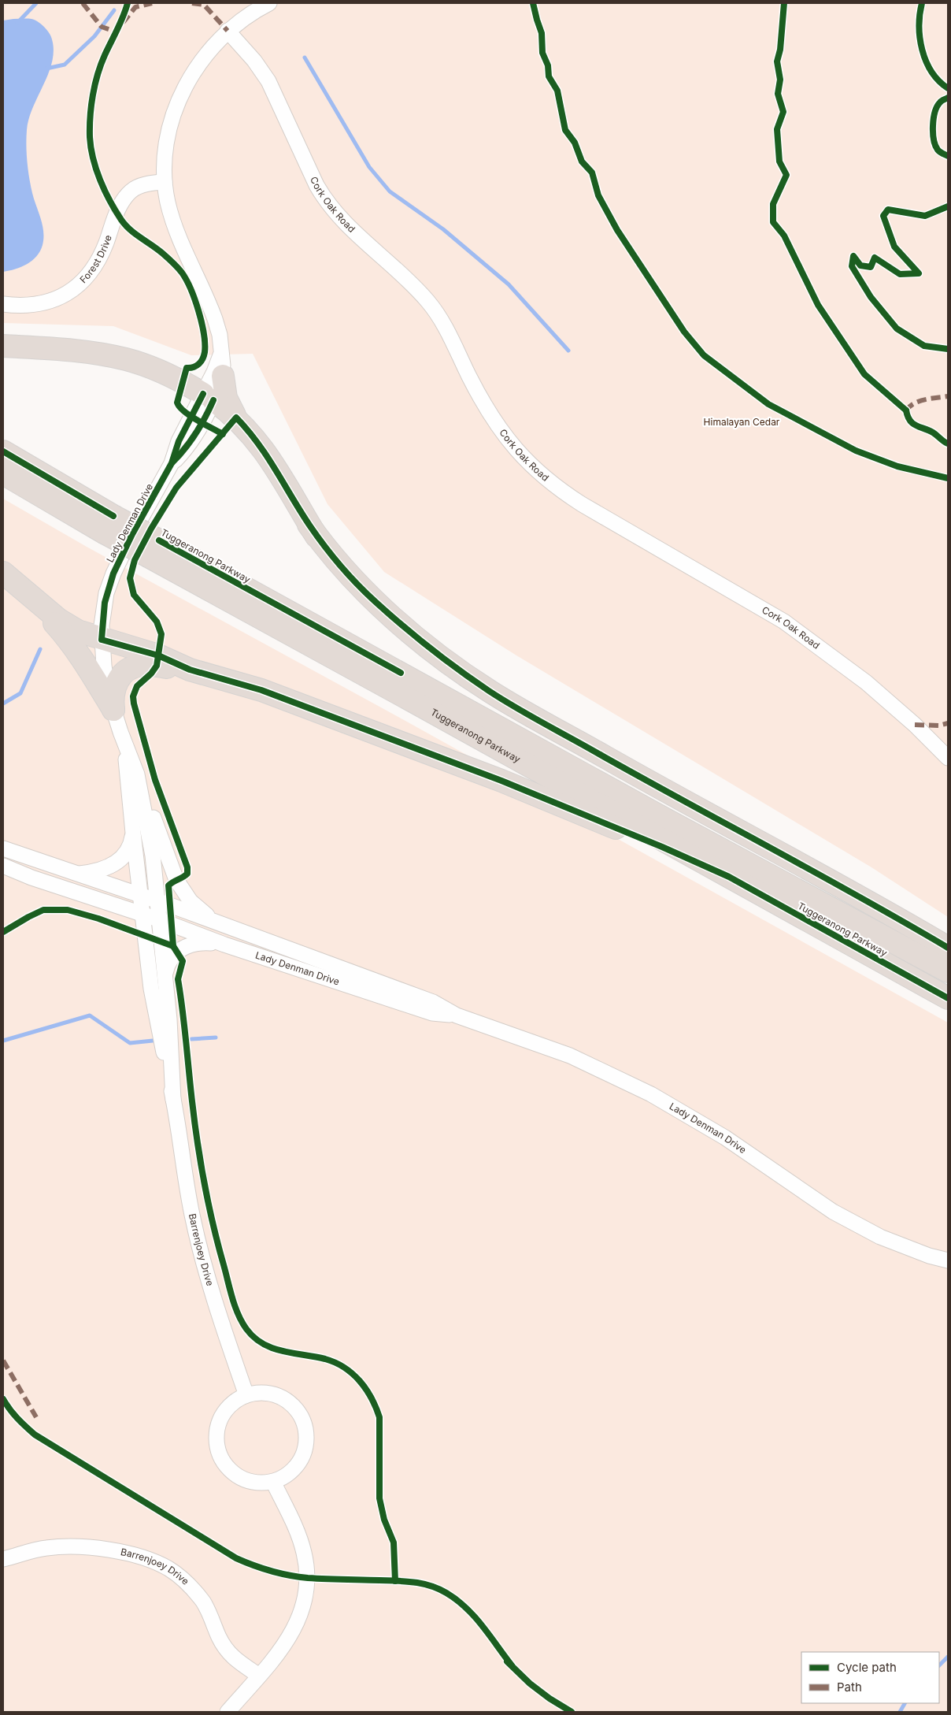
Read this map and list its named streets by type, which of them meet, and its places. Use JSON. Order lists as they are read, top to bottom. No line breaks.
{"streets":{"highway":["Tuggeranong Parkway"],"street":["Cork Oak Road","Forest Drive","Lady Denman Drive","Barrenjoey Drive"]},"crossings":[["Lady Denman Drive","Barrenjoey Drive"]],"parks":["Himalayan Cedar"],"legend":["Cycle path","Path"]}
